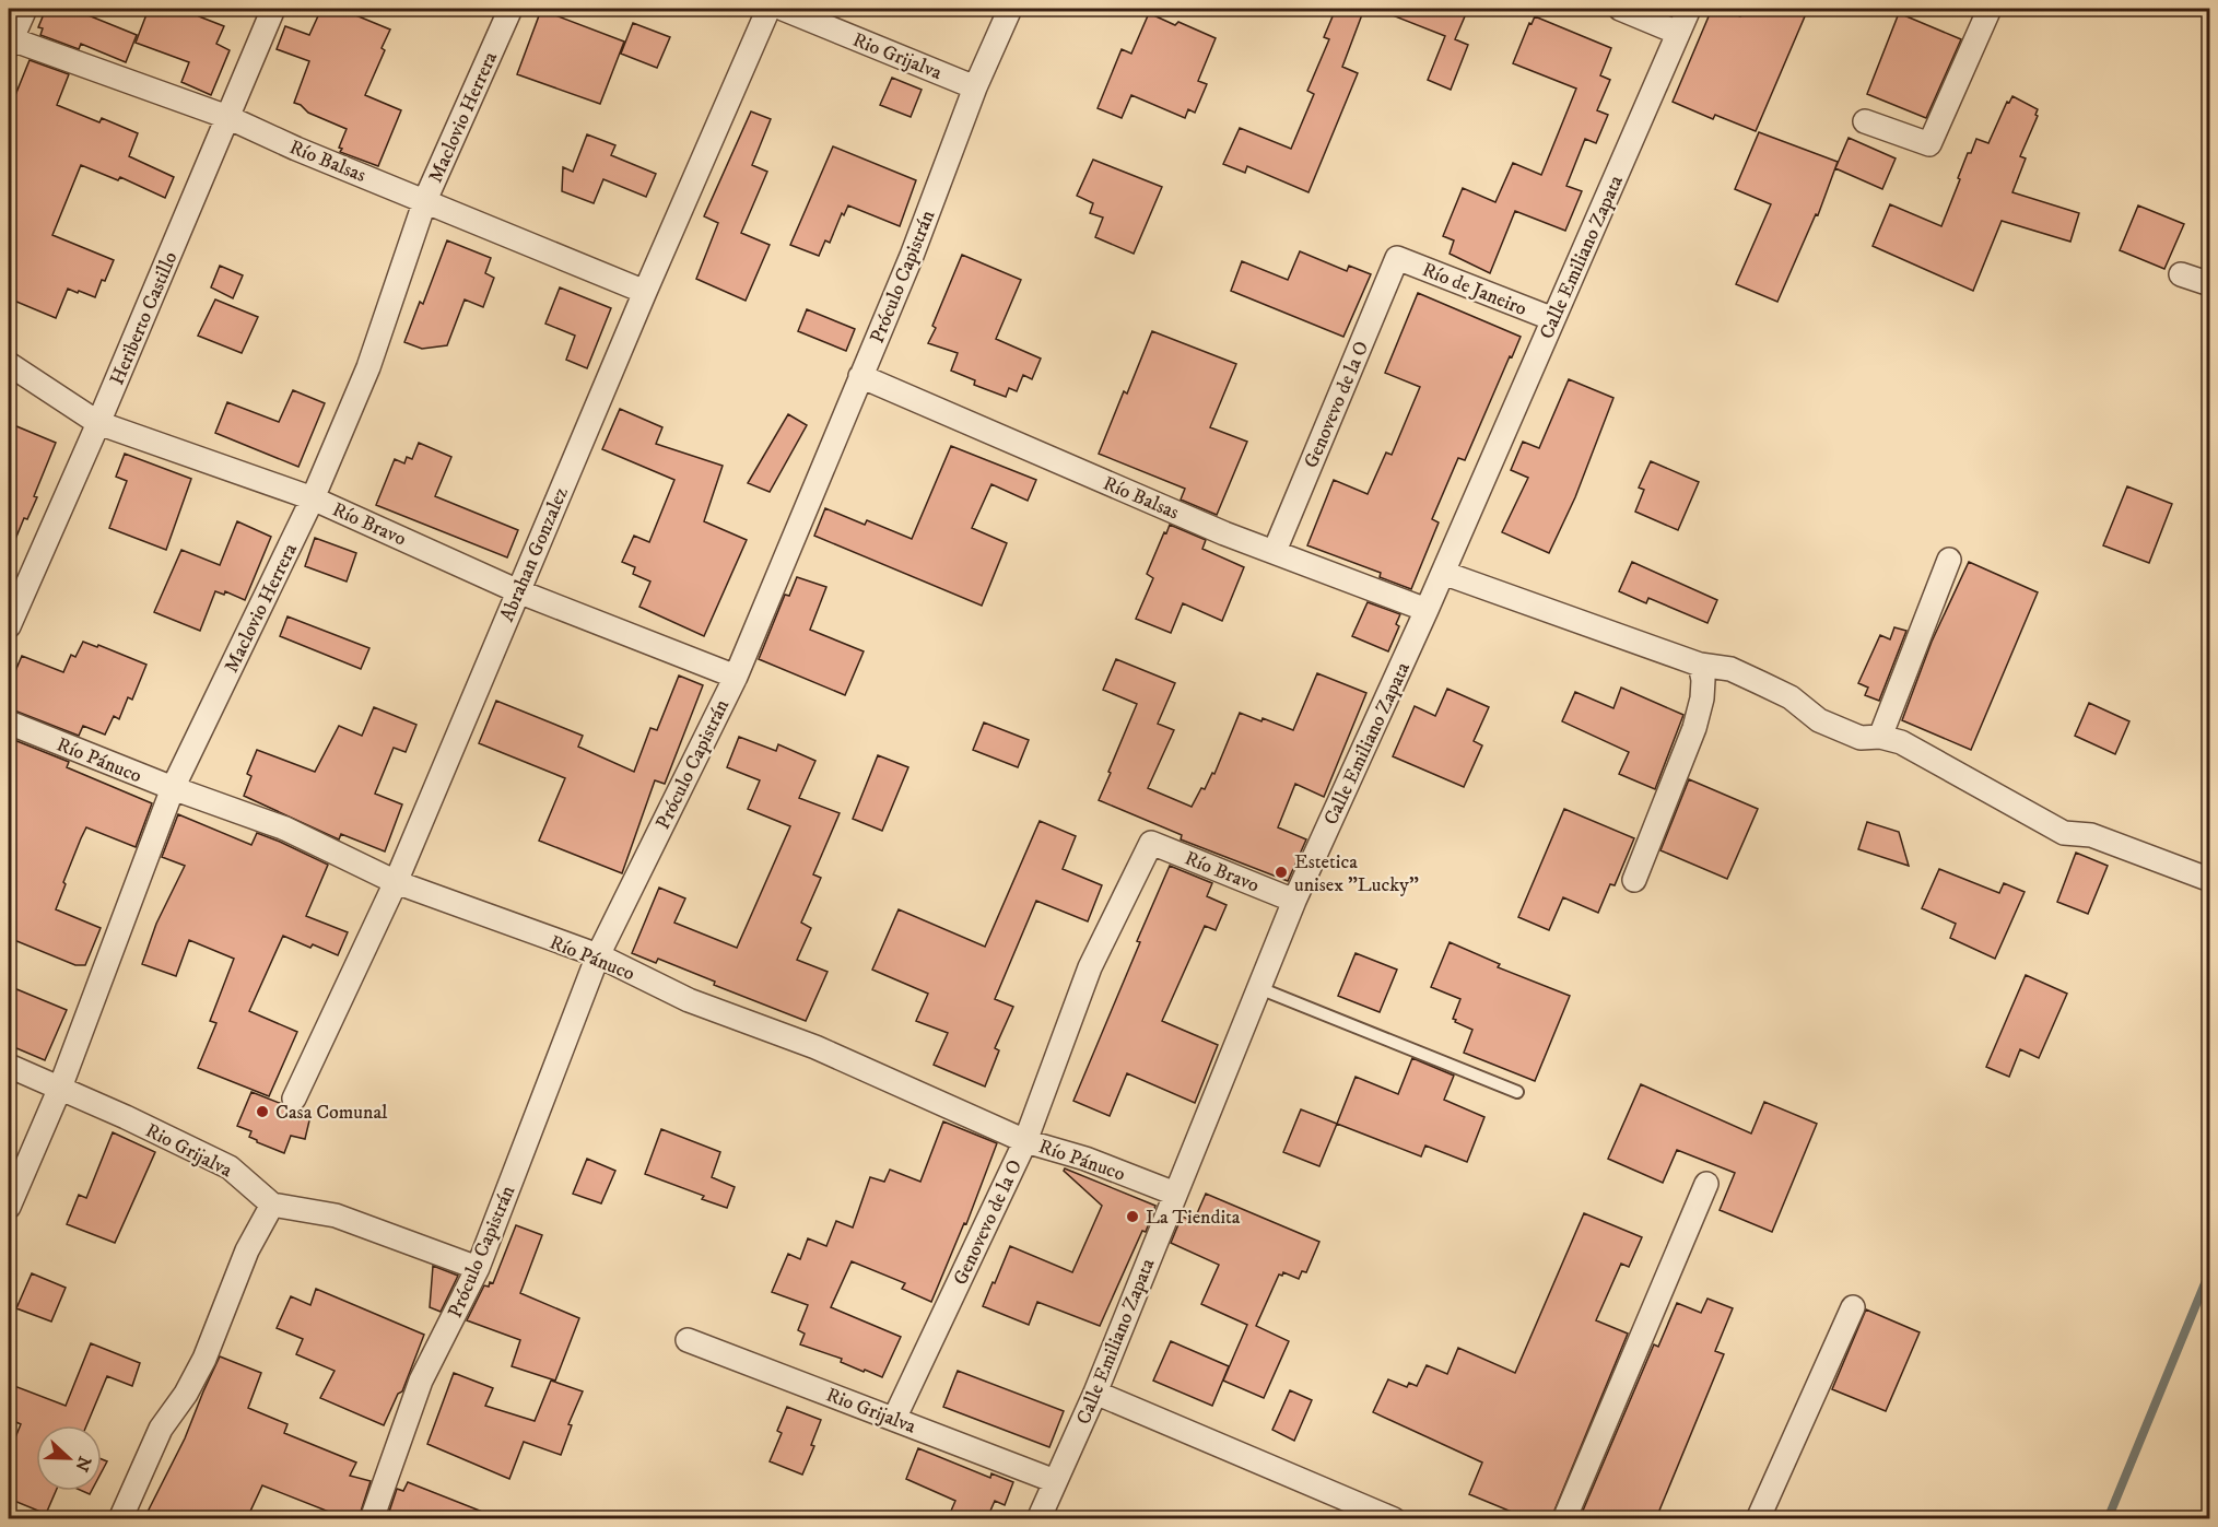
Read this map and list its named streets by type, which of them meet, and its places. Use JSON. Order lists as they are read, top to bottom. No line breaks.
{"streets":{"street":["Rio Grijalva","Maclovio Herrera","Río Balsas","Calle Emiliano Zapata","Próculo Capistrán","Río de Janeiro","Heriberto Castillo","Genovevo de la O","Río Bravo","Abrahan Gonzalez","Río Pánuco"]},"crossings":[["Rio Grijalva","Maclovio Herrera"],["Rio Grijalva","Calle Emiliano Zapata"],["Rio Grijalva","Próculo Capistrán"],["Rio Grijalva","Genovevo de la O"],["Maclovio Herrera","Río Balsas"],["Maclovio Herrera","Río Bravo"],["Maclovio Herrera","Río Pánuco"],["Río Balsas","Calle Emiliano Zapata"],["Río Balsas","Próculo Capistrán"],["Río Balsas","Heriberto Castillo"],["Río Balsas","Genovevo de la O"],["Río Balsas","Abrahan Gonzalez"],["Calle Emiliano Zapata","Río de Janeiro"],["Calle Emiliano Zapata","Río Bravo"],["Calle Emiliano Zapata","Río Pánuco"],["Próculo Capistrán","Río Bravo"],["Próculo Capistrán","Río Pánuco"],["Río de Janeiro","Genovevo de la O"],["Heriberto Castillo","Río Bravo"],["Genovevo de la O","Río Bravo"],["Genovevo de la O","Río Pánuco"],["Río Bravo","Abrahan Gonzalez"],["Abrahan Gonzalez","Río Pánuco"]],"places":["Estetica unisex \"Lucky\"","Casa Comunal","La Tiendita"],"north":"right"}
